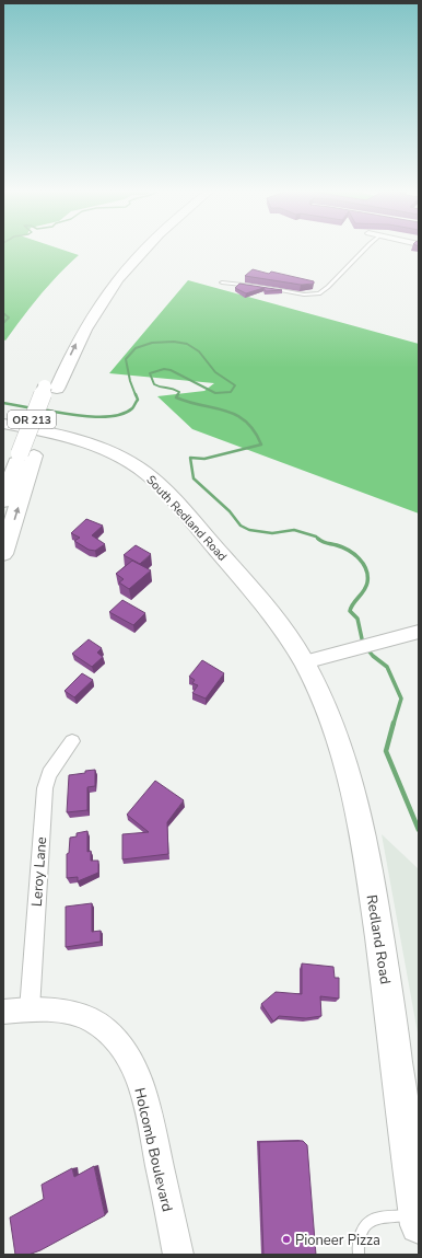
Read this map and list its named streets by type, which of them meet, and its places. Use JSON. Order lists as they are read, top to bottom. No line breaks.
{"streets":{"highway":["OR 213"],"main road":["South Redland Road","Redland Road"],"street":["Leroy Lane","Holcomb Boulevard"]},"crossings":[["South Redland Road","Redland Road"],["Leroy Lane","Holcomb Boulevard"]],"places":["Pioneer Pizza"]}
